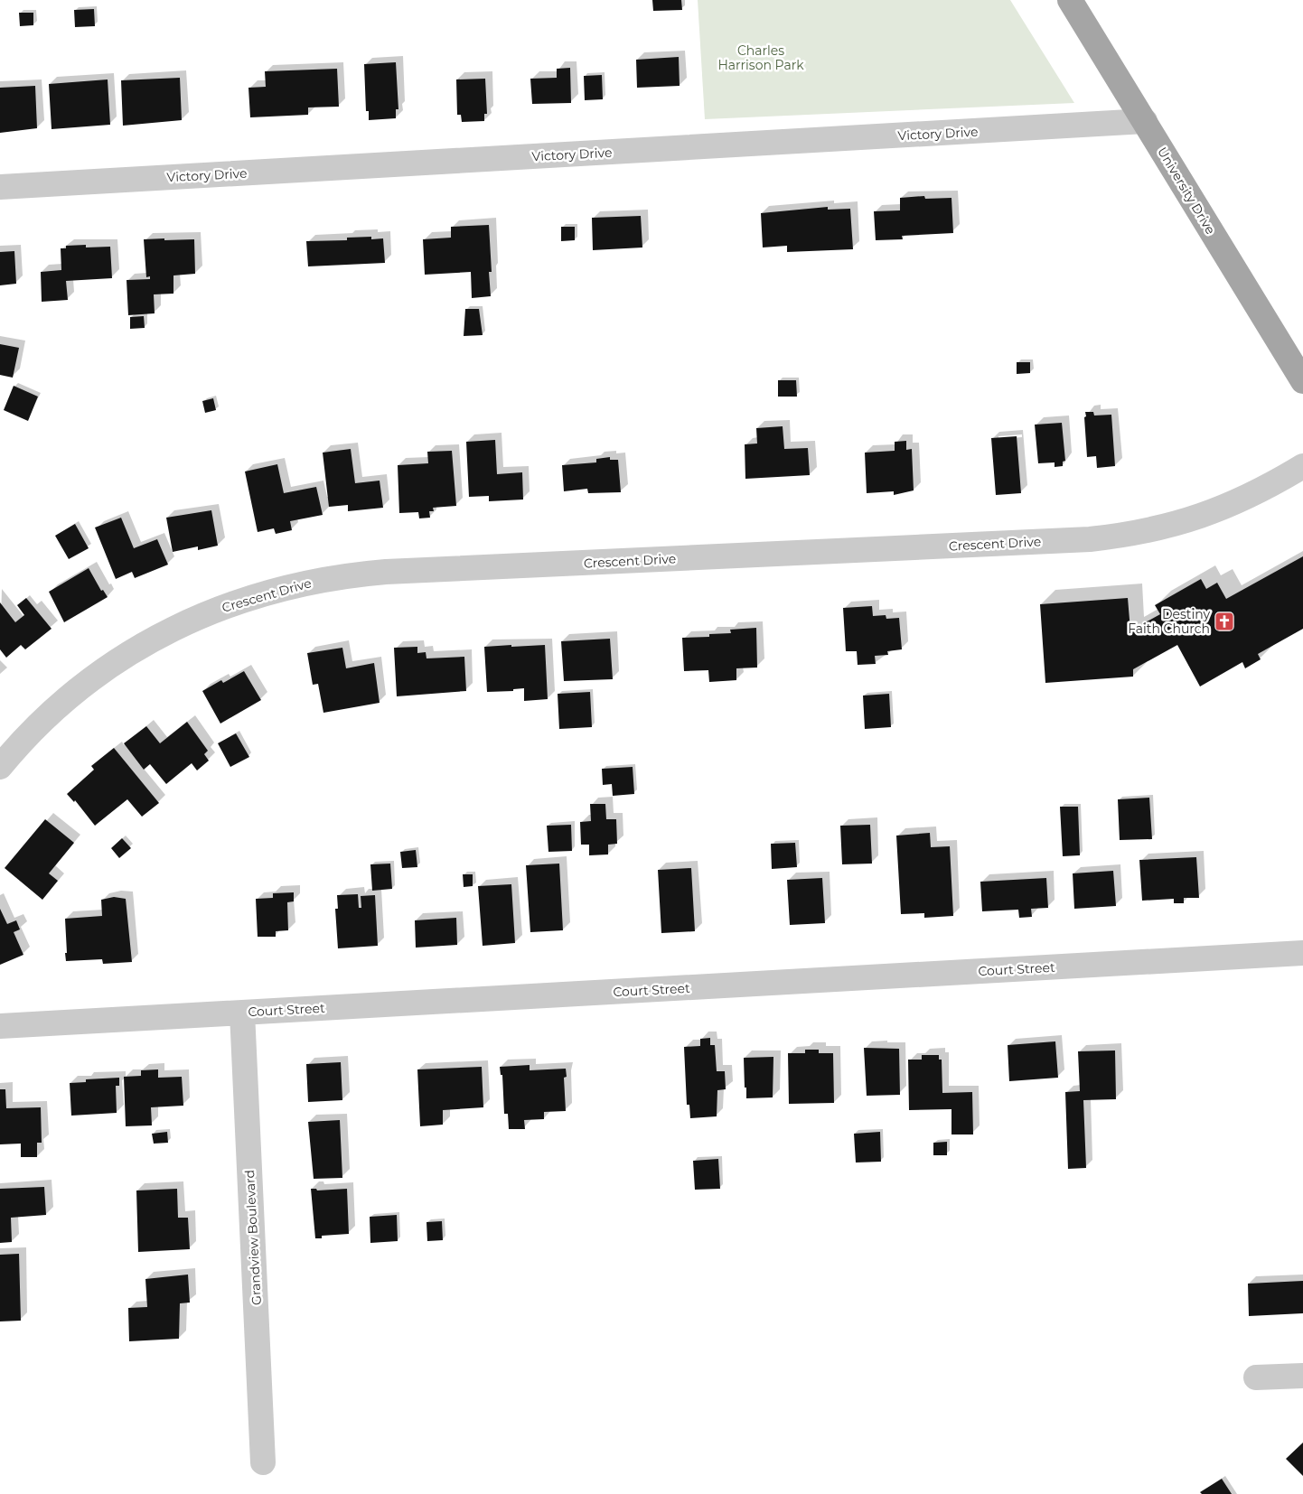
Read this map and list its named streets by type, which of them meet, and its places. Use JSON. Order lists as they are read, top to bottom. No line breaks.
{"streets":{"main road":["University Drive"],"street":["Victory Drive","Crescent Drive","Court Street","Grandview Boulevard"]},"crossings":[["Victory Drive","University Drive"],["Court Street","Grandview Boulevard"]],"parks":["Charles Harrison Park"],"places":{"church":["Destiny Faith Church"]}}
